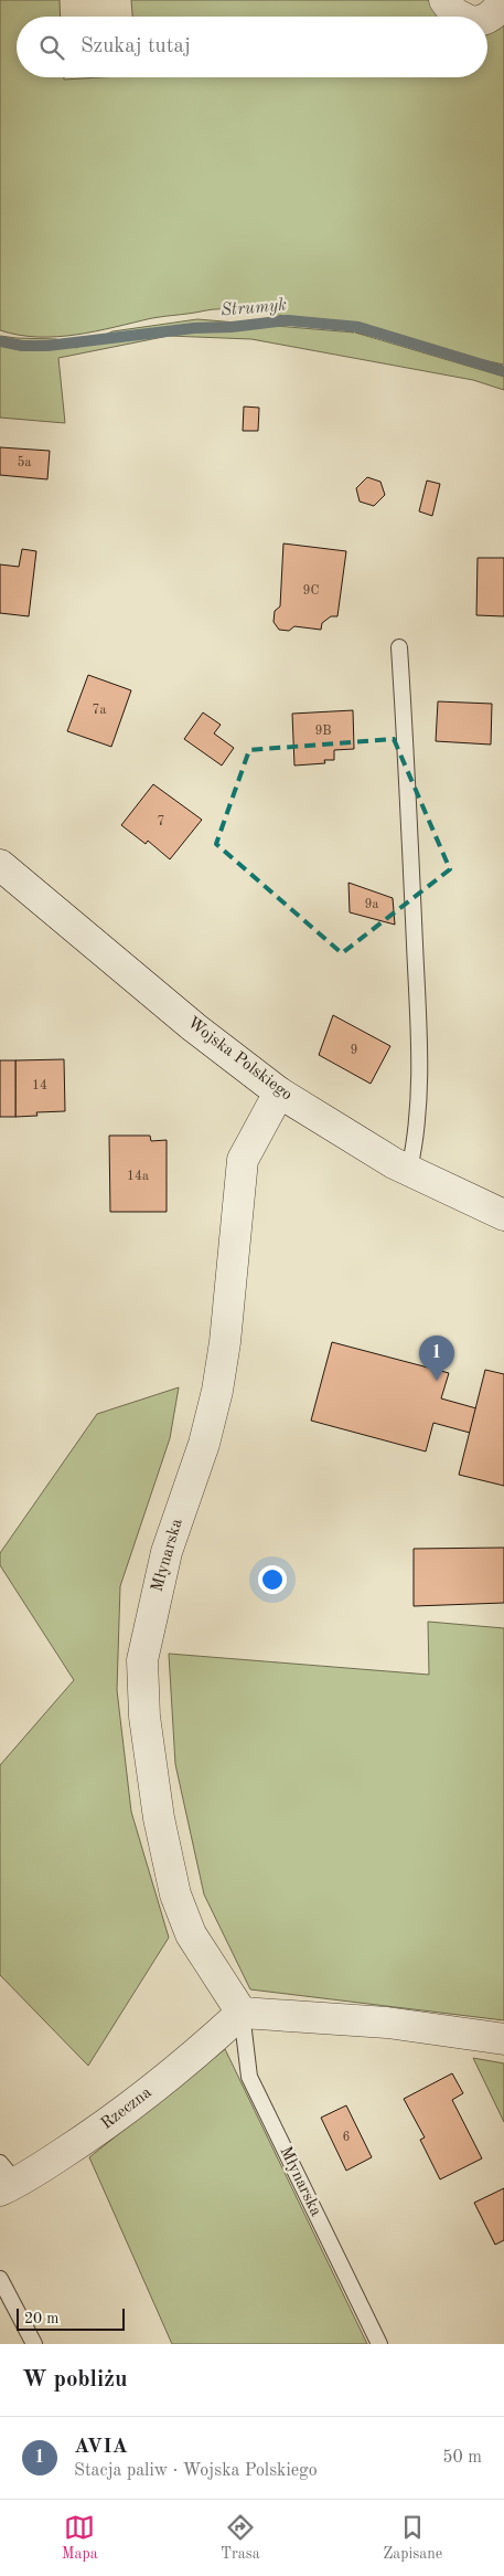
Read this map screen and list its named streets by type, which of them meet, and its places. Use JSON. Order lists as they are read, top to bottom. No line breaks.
{"streets":{"street":["Wojska Polskiego","Młynarska","Rzeczna"]},"crossings":[["Wojska Polskiego","Młynarska"],["Młynarska","Rzeczna"]],"water":["Strumyk"],"house_numbers":["5a","9C","7a","9B","7","9a","9","14","14a","6"],"scale_bar":"20 m","page":{"search":"Szukaj tutaj","pins":"1","scale":"20 m","heading":"W pobliżu","list":[{"mark":"1","name":"AVIA","note":"Stacja paliw · Wojska Polskiego","value":"50 m"}],"nav":["Mapa","Trasa","Zapisane"]}}
